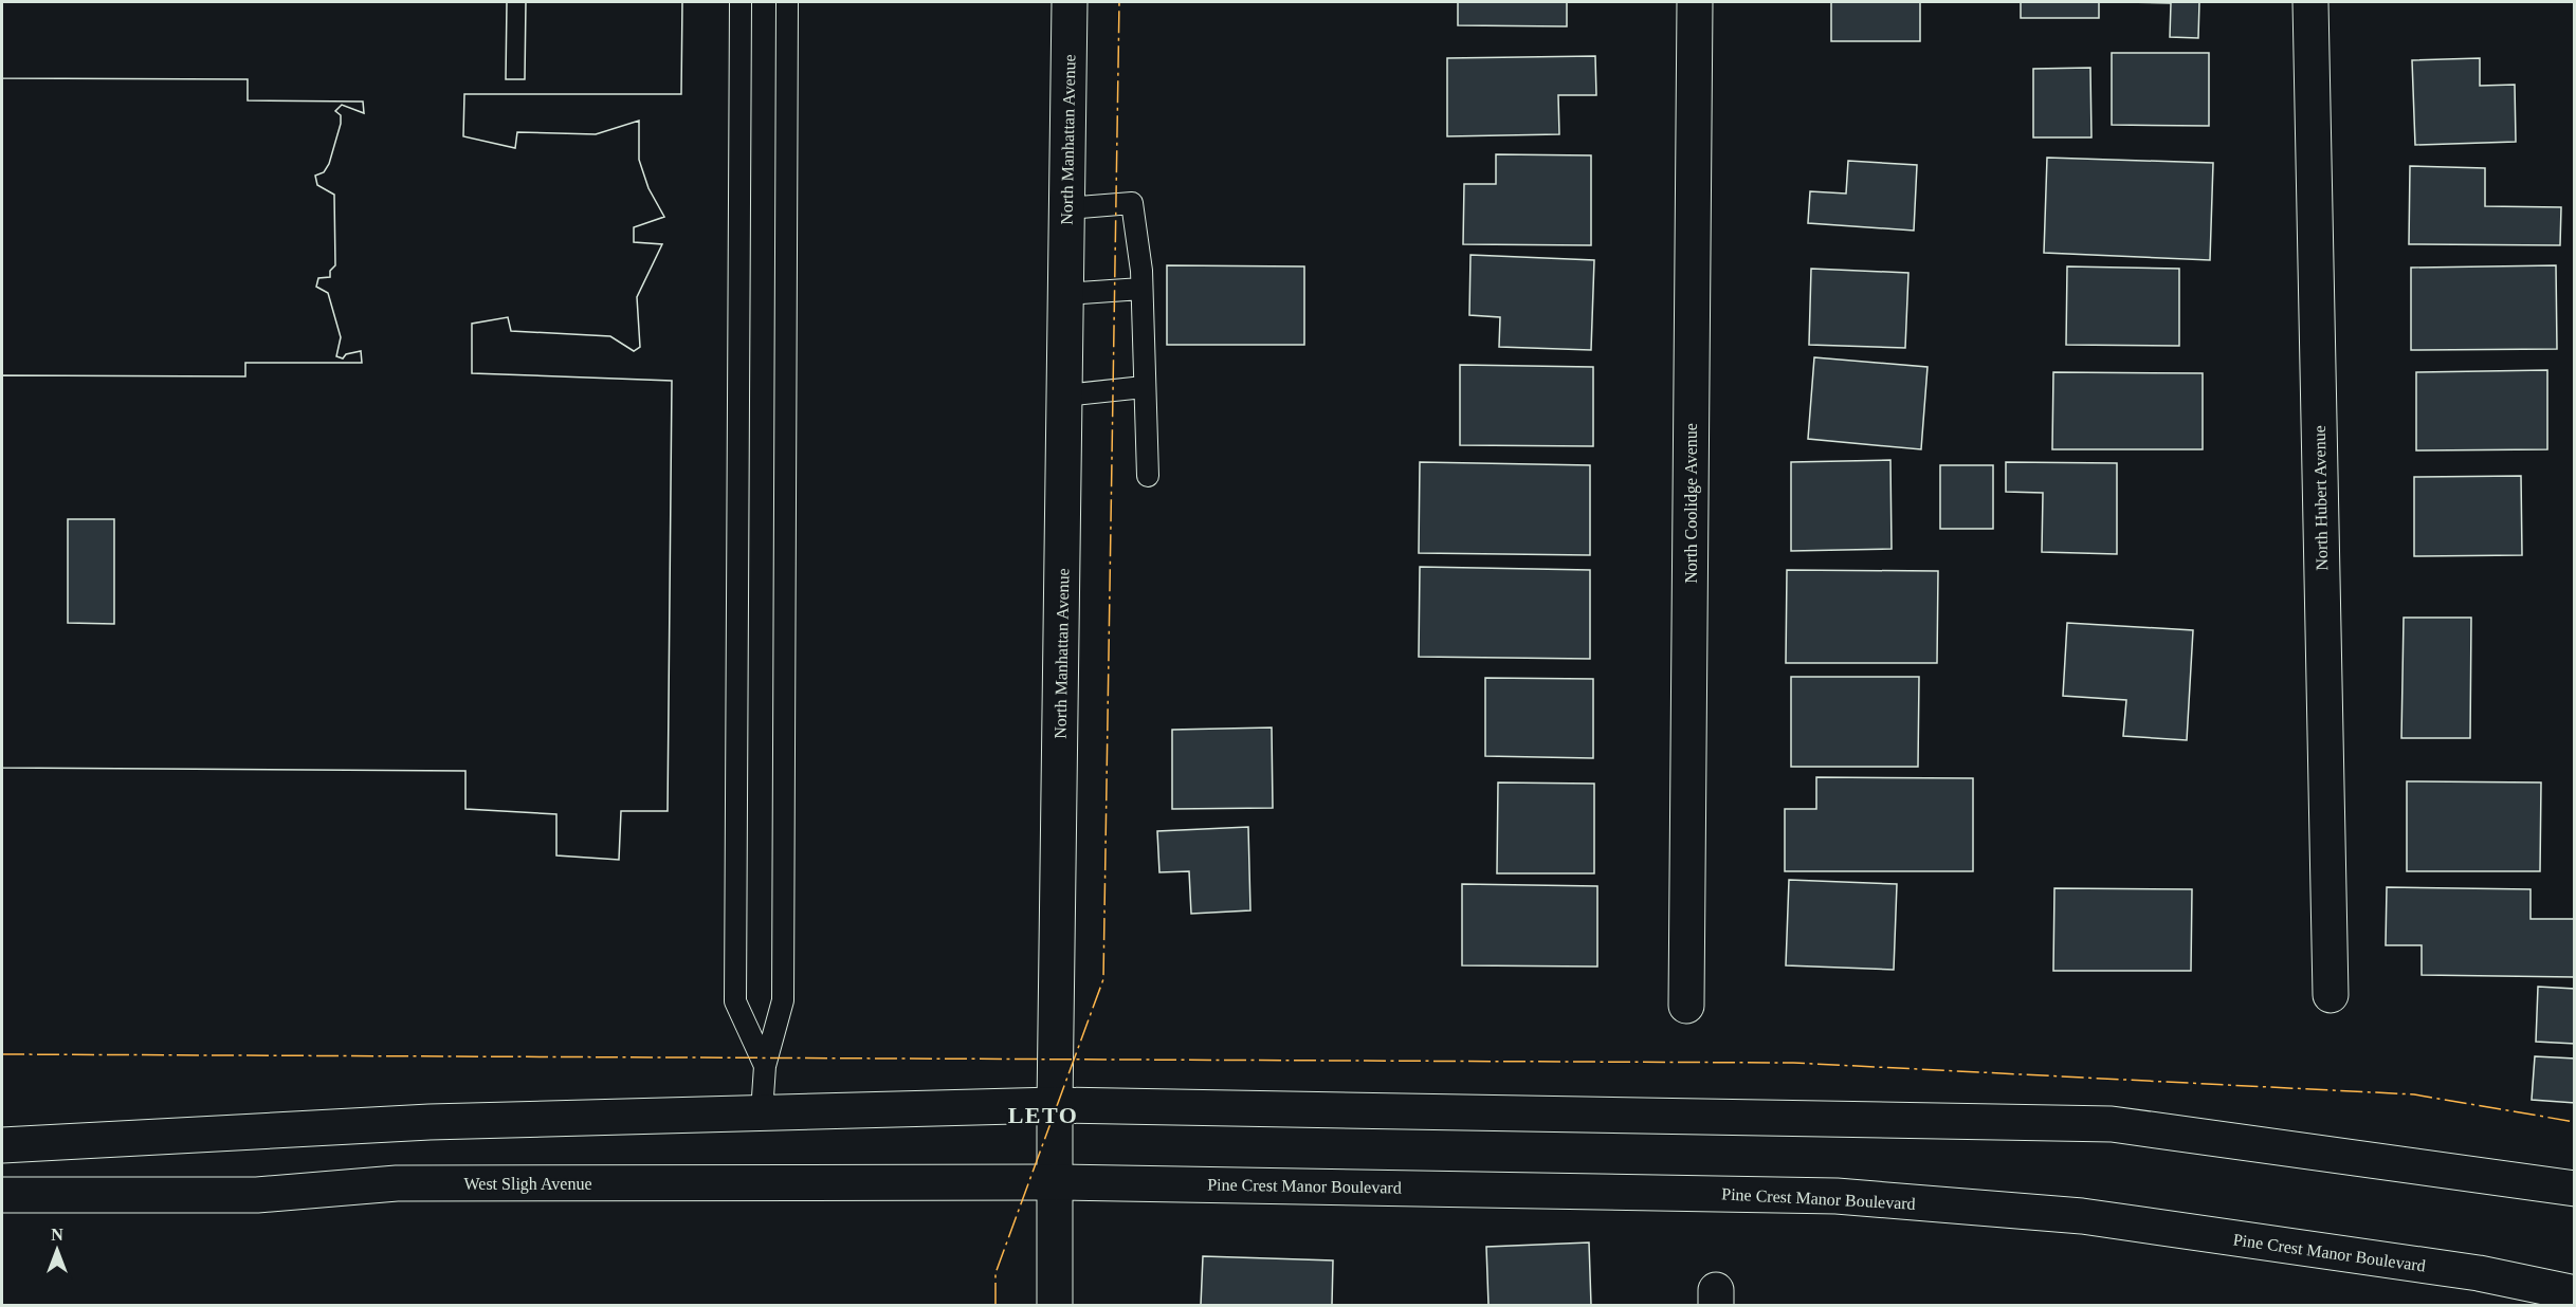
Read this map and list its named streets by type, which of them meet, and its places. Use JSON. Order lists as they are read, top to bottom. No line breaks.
{"streets":{"main road":["North Manhattan Avenue","North Hubert Avenue","North Coolidge Avenue","West Sligh Avenue","Pine Crest Manor Boulevard"]},"crossings":[["North Manhattan Avenue","West Sligh Avenue"],["North Manhattan Avenue","Pine Crest Manor Boulevard"],["West Sligh Avenue","Pine Crest Manor Boulevard"]],"districts":["LETO"],"north":"top"}
